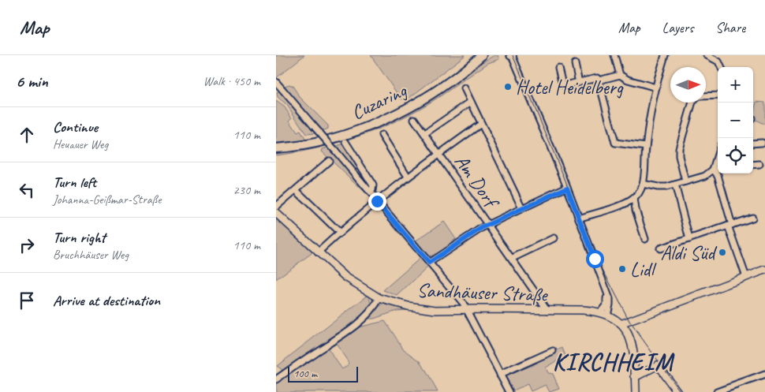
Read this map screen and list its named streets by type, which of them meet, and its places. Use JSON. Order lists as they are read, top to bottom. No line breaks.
{"streets":{"main road":["Cuzaring"],"street":["Am Dorf","Sandhäuser Straße"]},"crossings":[["Am Dorf","Sandhäuser Straße"]],"districts":["KIRCHHEIM"],"places":["Hotel Heidelberg","Aldi Süd","Lidl"],"scale_bar":"100 m","north":"right","page":{"header":"Map","nav":["Map","Layers","Share"],"heading":["6 min","Walk · 450 m"],"map_buttons":["+","−"],"list":[["Continue","Heuauer Weg","110 m"],["Turn left","Johanna-Geißmar-Straße","230 m"],["Turn right","Bruchhäuser Weg","110 m"],"Arrive at destination"],"scale":"100 m"}}
